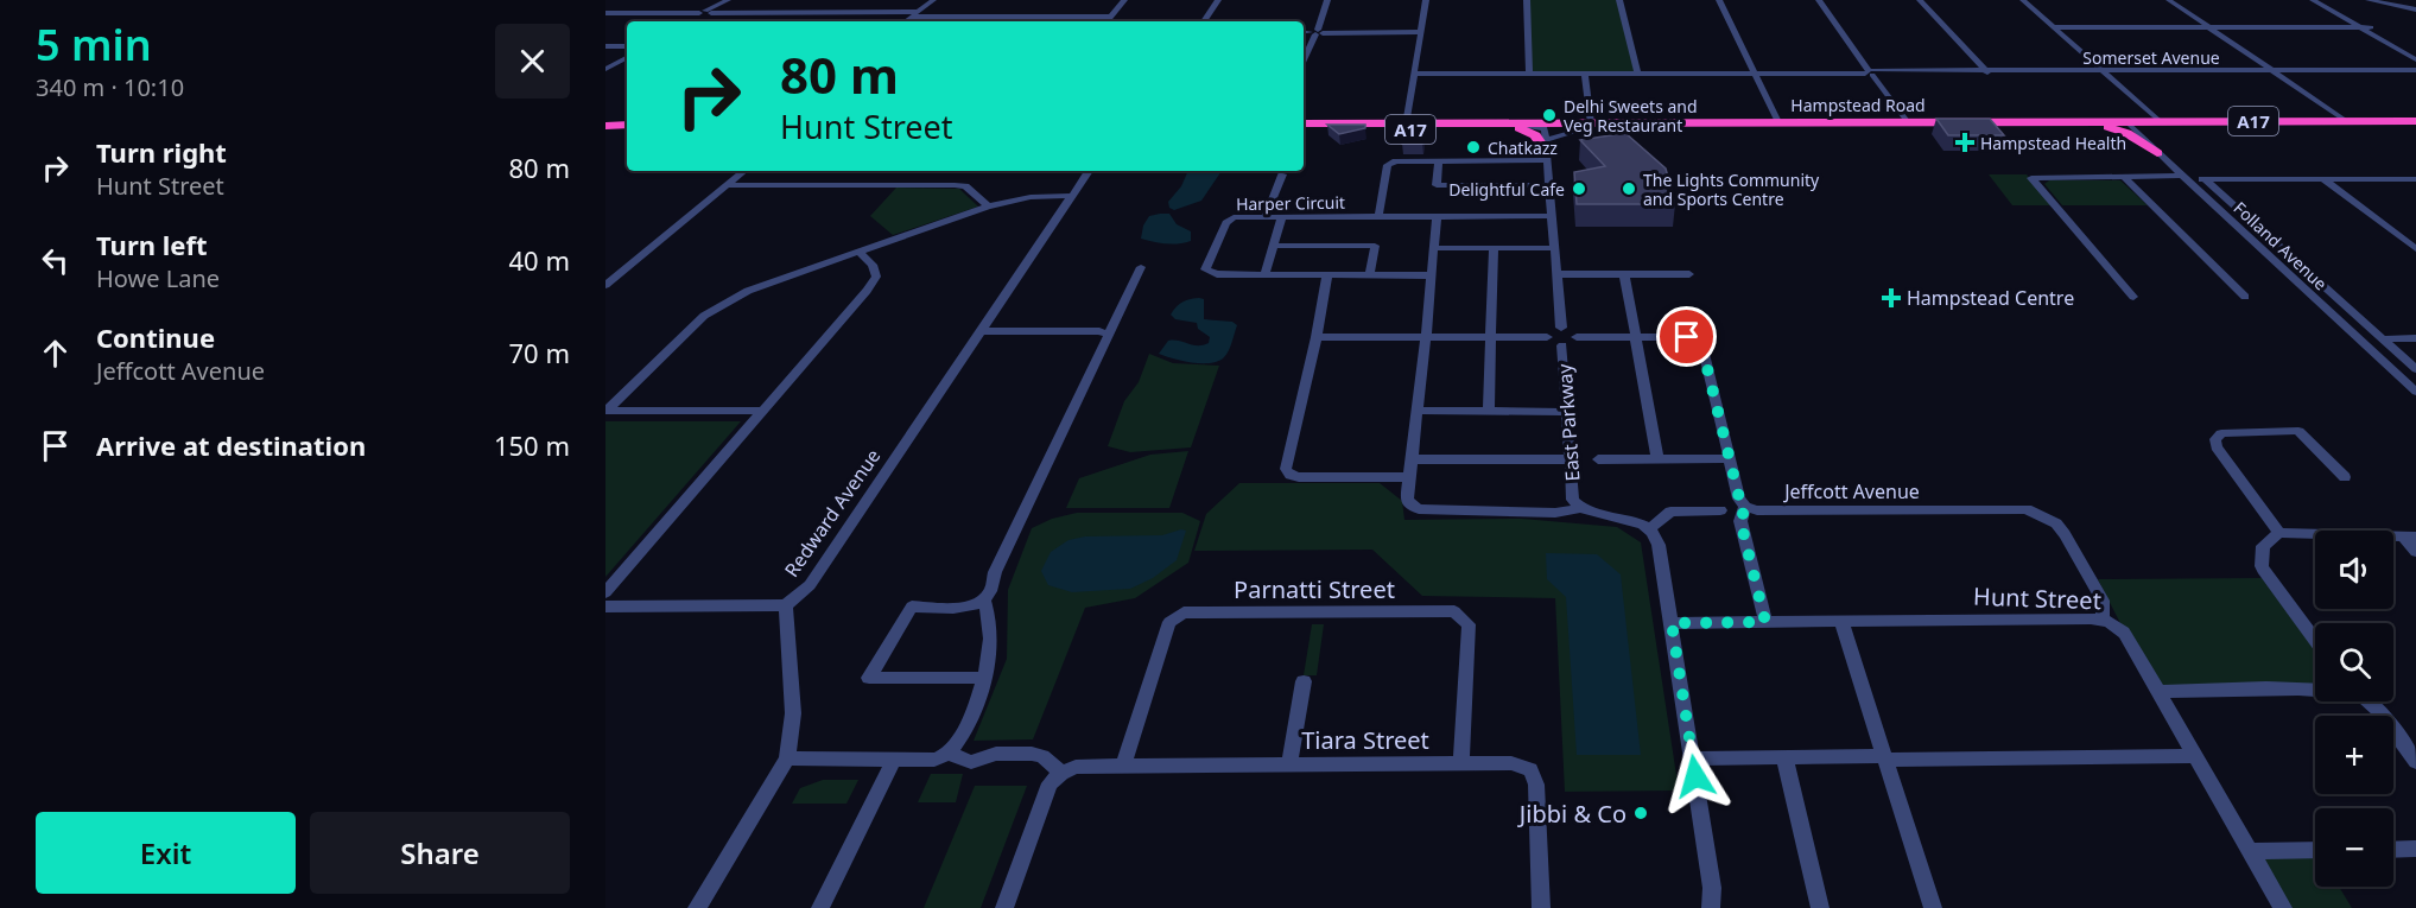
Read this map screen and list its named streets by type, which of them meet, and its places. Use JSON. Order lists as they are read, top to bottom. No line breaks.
{"streets":{"highway":["Hampstead Road","A17"],"street":["Somerset Avenue","Harper Circuit","Folland Avenue","East Parkway","Jeffcott Avenue","Redward Avenue","Parnatti Street","Hunt Street","Tiara Street"]},"crossings":[["Hampstead Road","Folland Avenue"],["Jeffcott Avenue","Hunt Street"],["Parnatti Street","Tiara Street"]],"places":{"other":["Delhi Sweets and Veg Restaurant","Chatkazz","Delightful Cafe","The Lights Community and Sports Centre","Jibbi & Co"],"health":["Hampstead Health","Hampstead Centre"]},"page":{"heading":["5 min","340 m · 10:10"],"turn":["80 m","Hunt Street"],"list":[{"name":"Turn right","note":"Hunt Street","value":"80 m"},{"name":"Turn left","note":"Howe Lane","value":"40 m"},{"name":"Continue","note":"Jeffcott Avenue","value":"70 m"},{"name":"Arrive at destination","value":"150 m"}],"map_buttons":["+","−"],"buttons":["Exit","Share"]}}
